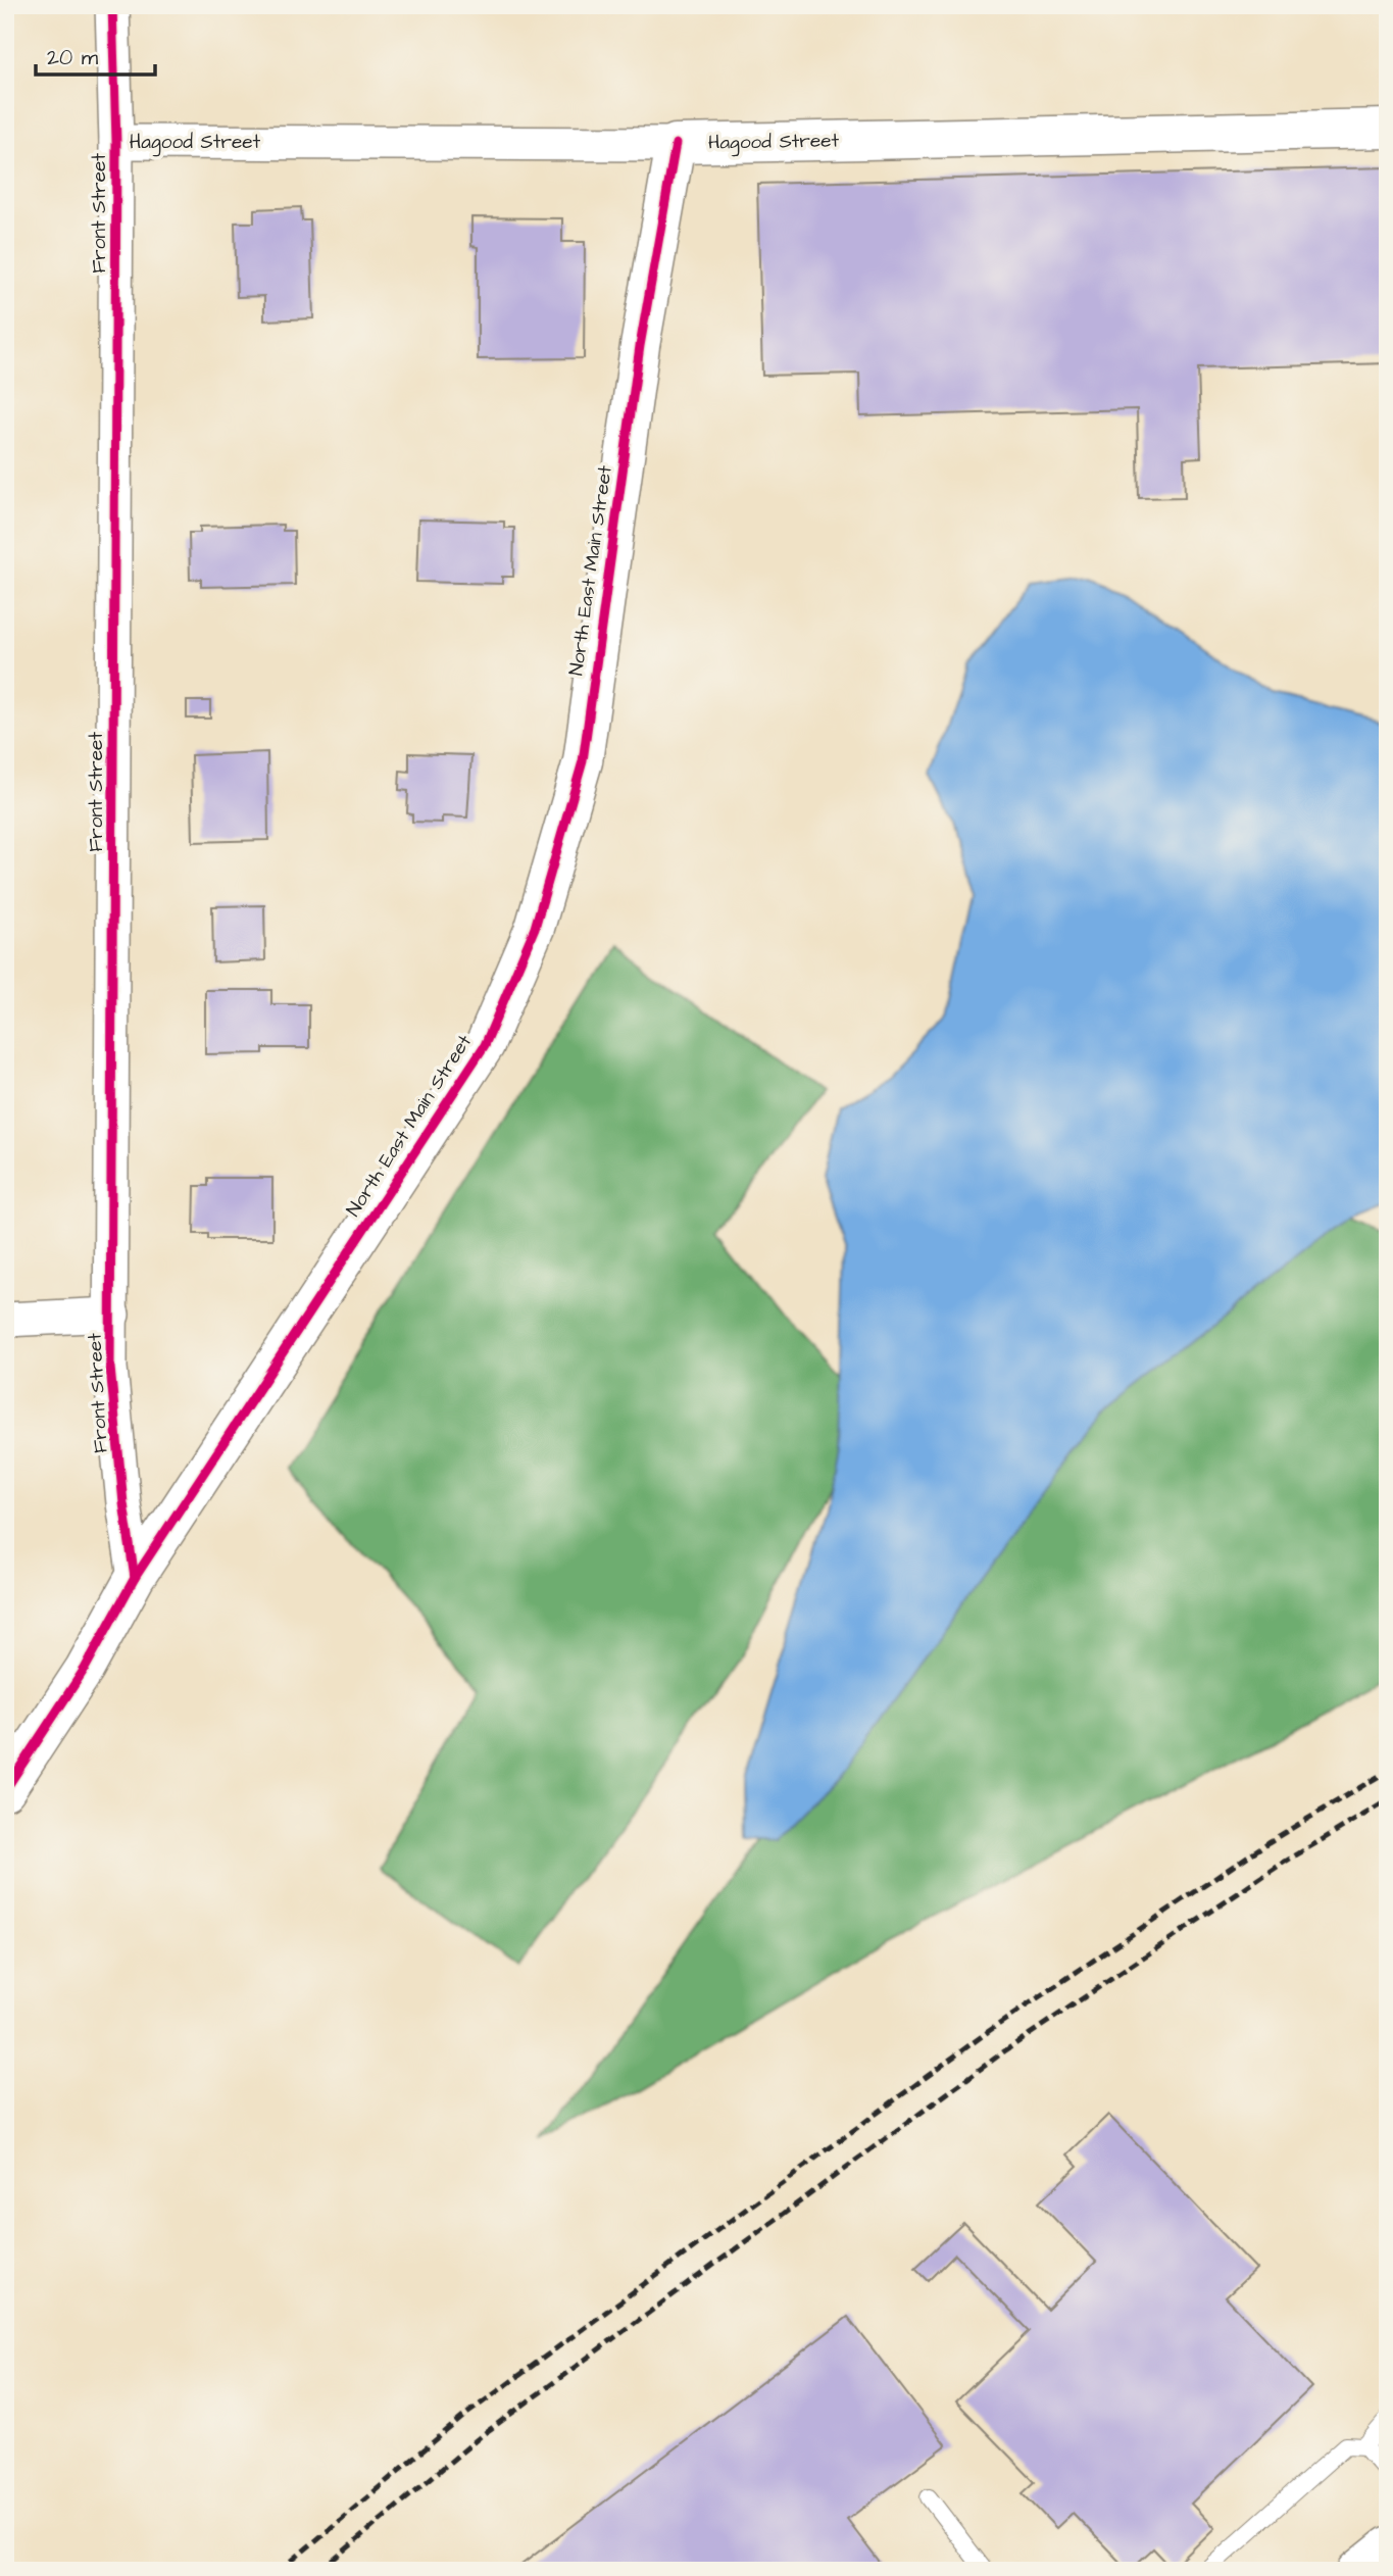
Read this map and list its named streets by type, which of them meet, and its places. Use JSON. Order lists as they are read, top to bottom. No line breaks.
{"streets":{"street":["Hagood Street","Front Street","North East Main Street"]},"crossings":[["Hagood Street","Front Street"],["Hagood Street","North East Main Street"],["Front Street","North East Main Street"]],"scale_bar":"20 m"}
